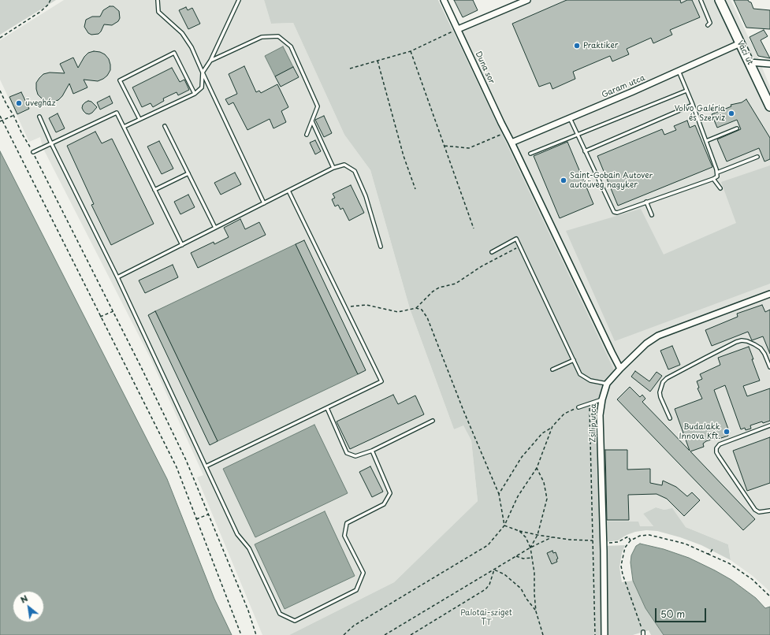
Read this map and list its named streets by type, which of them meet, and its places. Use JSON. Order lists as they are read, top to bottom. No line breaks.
{"streets":{"main road":["Váci út"],"street":["Duna sor","Garam utca","Zsilip utca"]},"crossings":[["Váci út","Garam utca"],["Duna sor","Garam utca"],["Duna sor","Zsilip utca"]],"parks":["Palotai-sziget TT"],"places":["Praktiker","üvegház","Volvo Galéria és Szerviz","Saint-Gobain Autover autóüveg nagyker","Budalakk Innova Kft."],"scale_bar":"50 m","north":"top left"}
